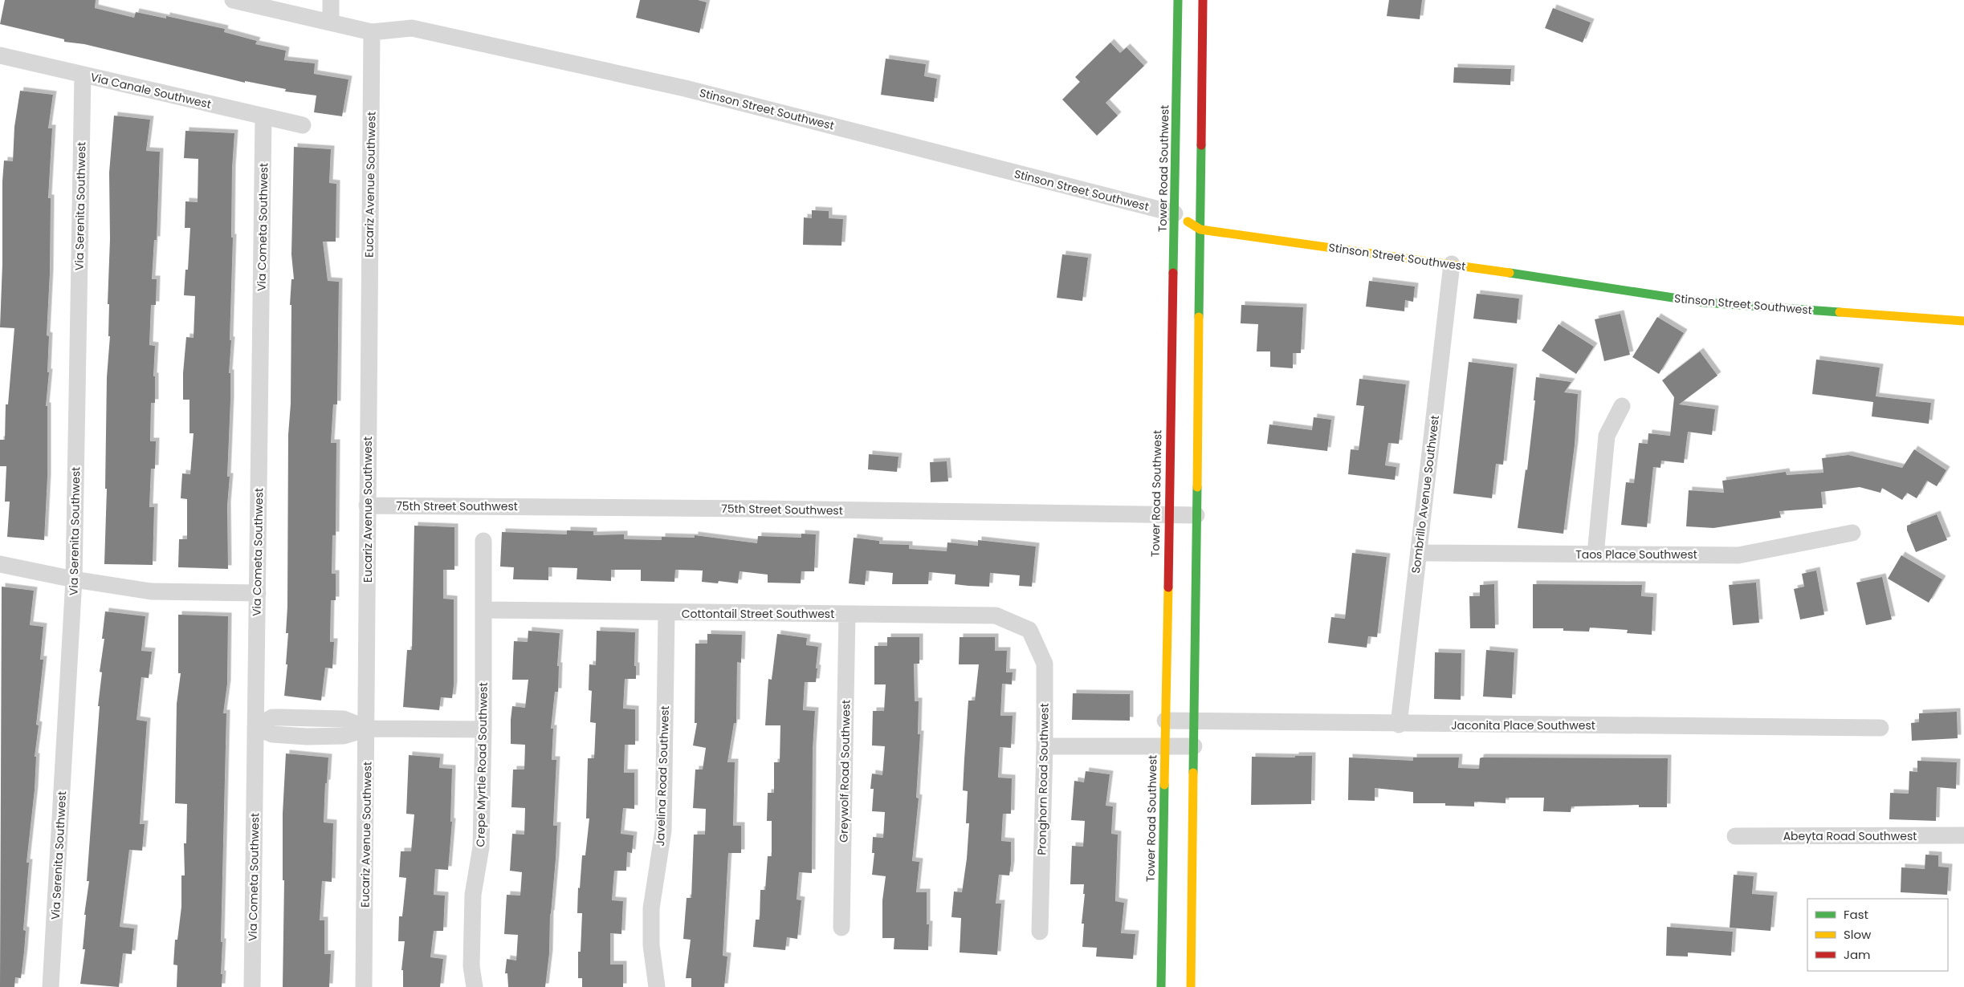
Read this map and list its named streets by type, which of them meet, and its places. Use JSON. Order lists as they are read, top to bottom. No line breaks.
{"streets":{"street":["Via Canale Southwest","Stinson Street Southwest","Tower Road Southwest","Eucariz Avenue Southwest","Via Serenita Southwest","Via Cometa Southwest","Sombrillo Avenue Southwest","75th Street Southwest","Taos Place Southwest","Cottontail Street Southwest","Jaconita Place Southwest","Crepe Myrtle Road Southwest","Greywolf Road Southwest","Javelina Road Southwest","Pronghorn Road Southwest","Abeyta Road Southwest"]},"crossings":[["Via Canale Southwest","Via Serenita Southwest"],["Via Canale Southwest","Via Cometa Southwest"],["Stinson Street Southwest","Tower Road Southwest"],["Stinson Street Southwest","Eucariz Avenue Southwest"],["Stinson Street Southwest","Sombrillo Avenue Southwest"],["Tower Road Southwest","75th Street Southwest"],["Tower Road Southwest","Jaconita Place Southwest"],["Eucariz Avenue Southwest","75th Street Southwest"],["Sombrillo Avenue Southwest","Taos Place Southwest"],["Sombrillo Avenue Southwest","Jaconita Place Southwest"],["Cottontail Street Southwest","Crepe Myrtle Road Southwest"],["Cottontail Street Southwest","Greywolf Road Southwest"],["Cottontail Street Southwest","Javelina Road Southwest"],["Cottontail Street Southwest","Pronghorn Road Southwest"]],"legend":["Fast","Slow","Jam"]}
